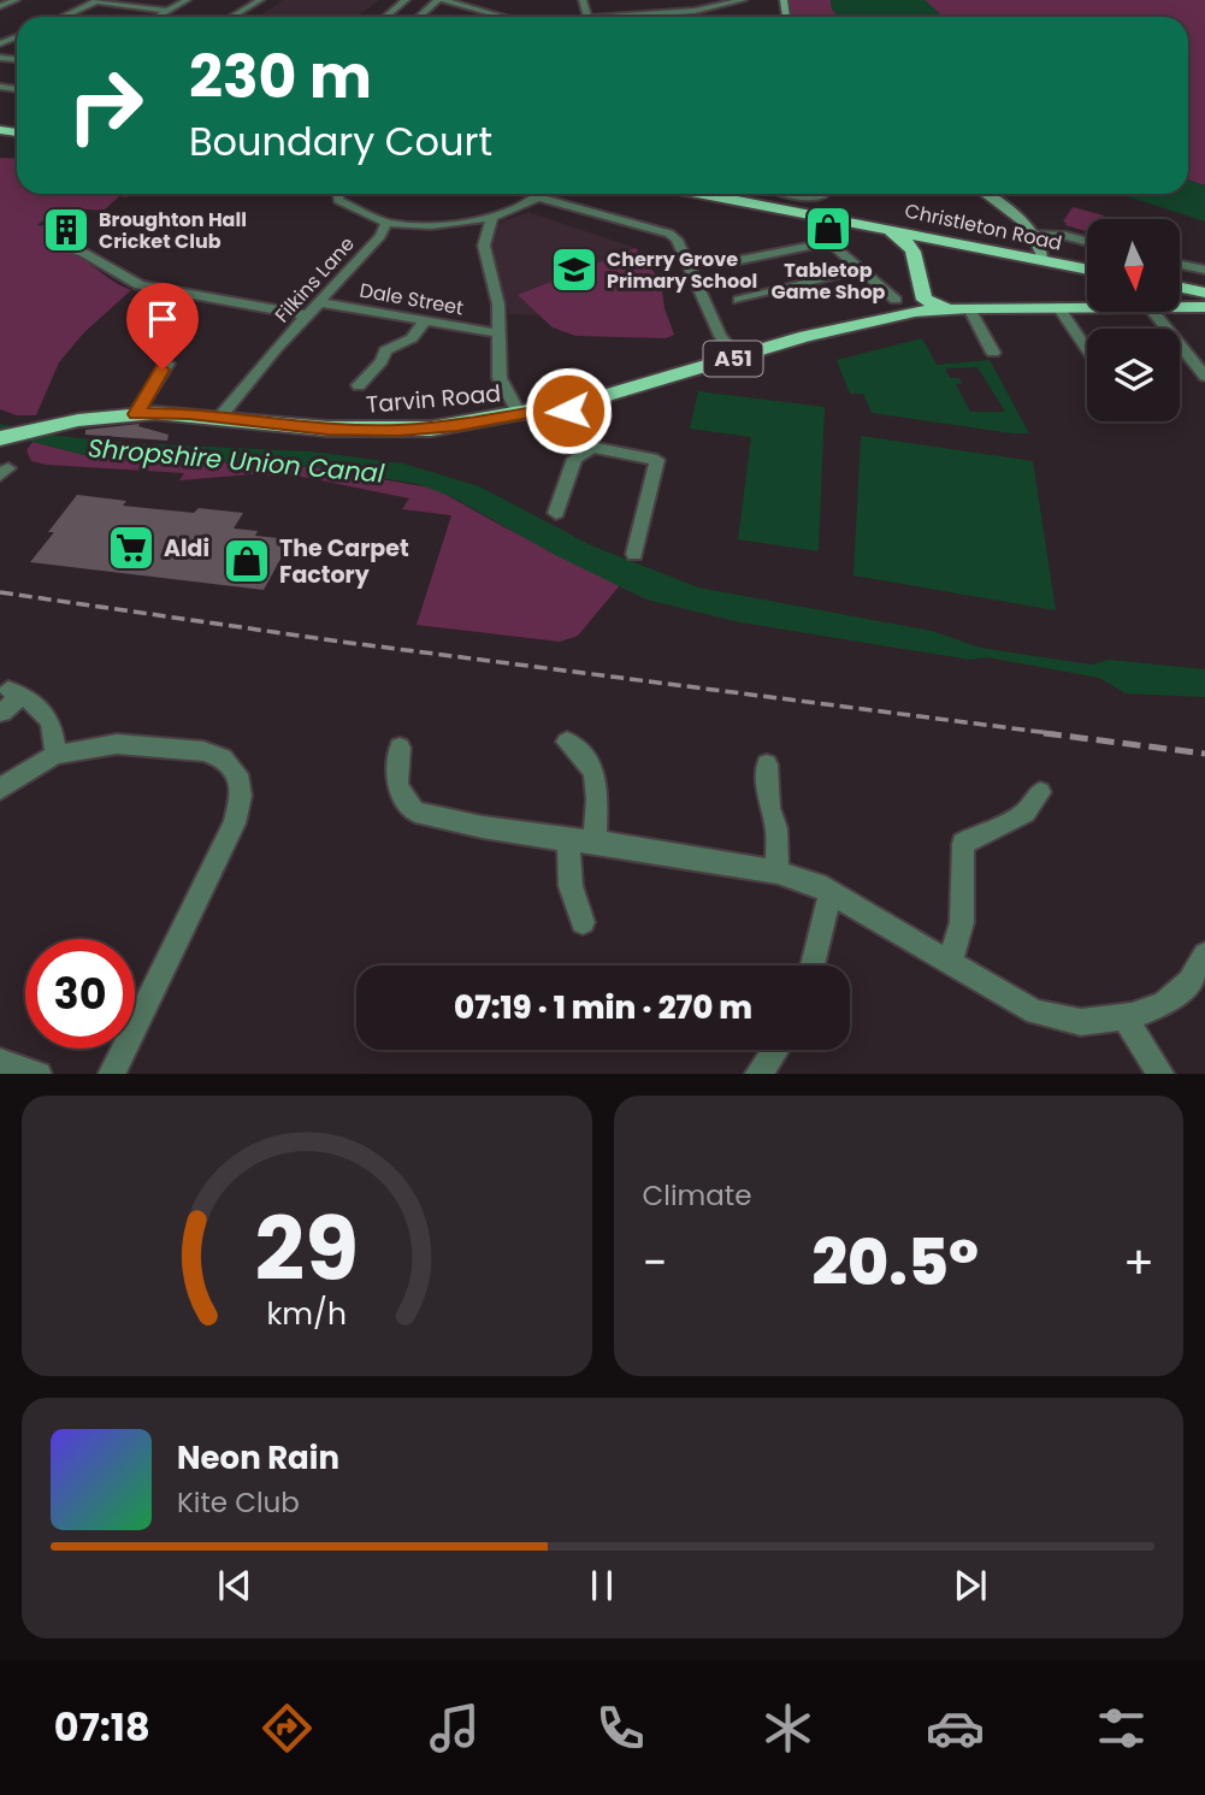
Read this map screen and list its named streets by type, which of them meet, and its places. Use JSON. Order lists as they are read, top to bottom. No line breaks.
{"streets":{"highway":["Christleton Road","A51","Tarvin Road"],"street":["Filkins Lane","Dale Street"]},"crossings":[["Filkins Lane","Dale Street"],["Filkins Lane","Tarvin Road"],["A51","Tarvin Road"]],"water":["Shropshire Union Canal"],"places":{"shop":["Tabletop Game Shop","The Carpet Factory"],"building":["Broughton Hall Cricket Club"],"school or university":["Cherry Grove Primary School"],"supermarket":["Aldi"]},"north":"bottom","page":{"turn":["230 m","Boundary Court"],"limit":"30","trip":"07:19 · 1 min · 270 m","tile":"Climate","heat":["−","20.5°","+"],"song":["Neon Rain","Kite Club"],"tabs":"07:18","gauge":["29","km/h"]}}
